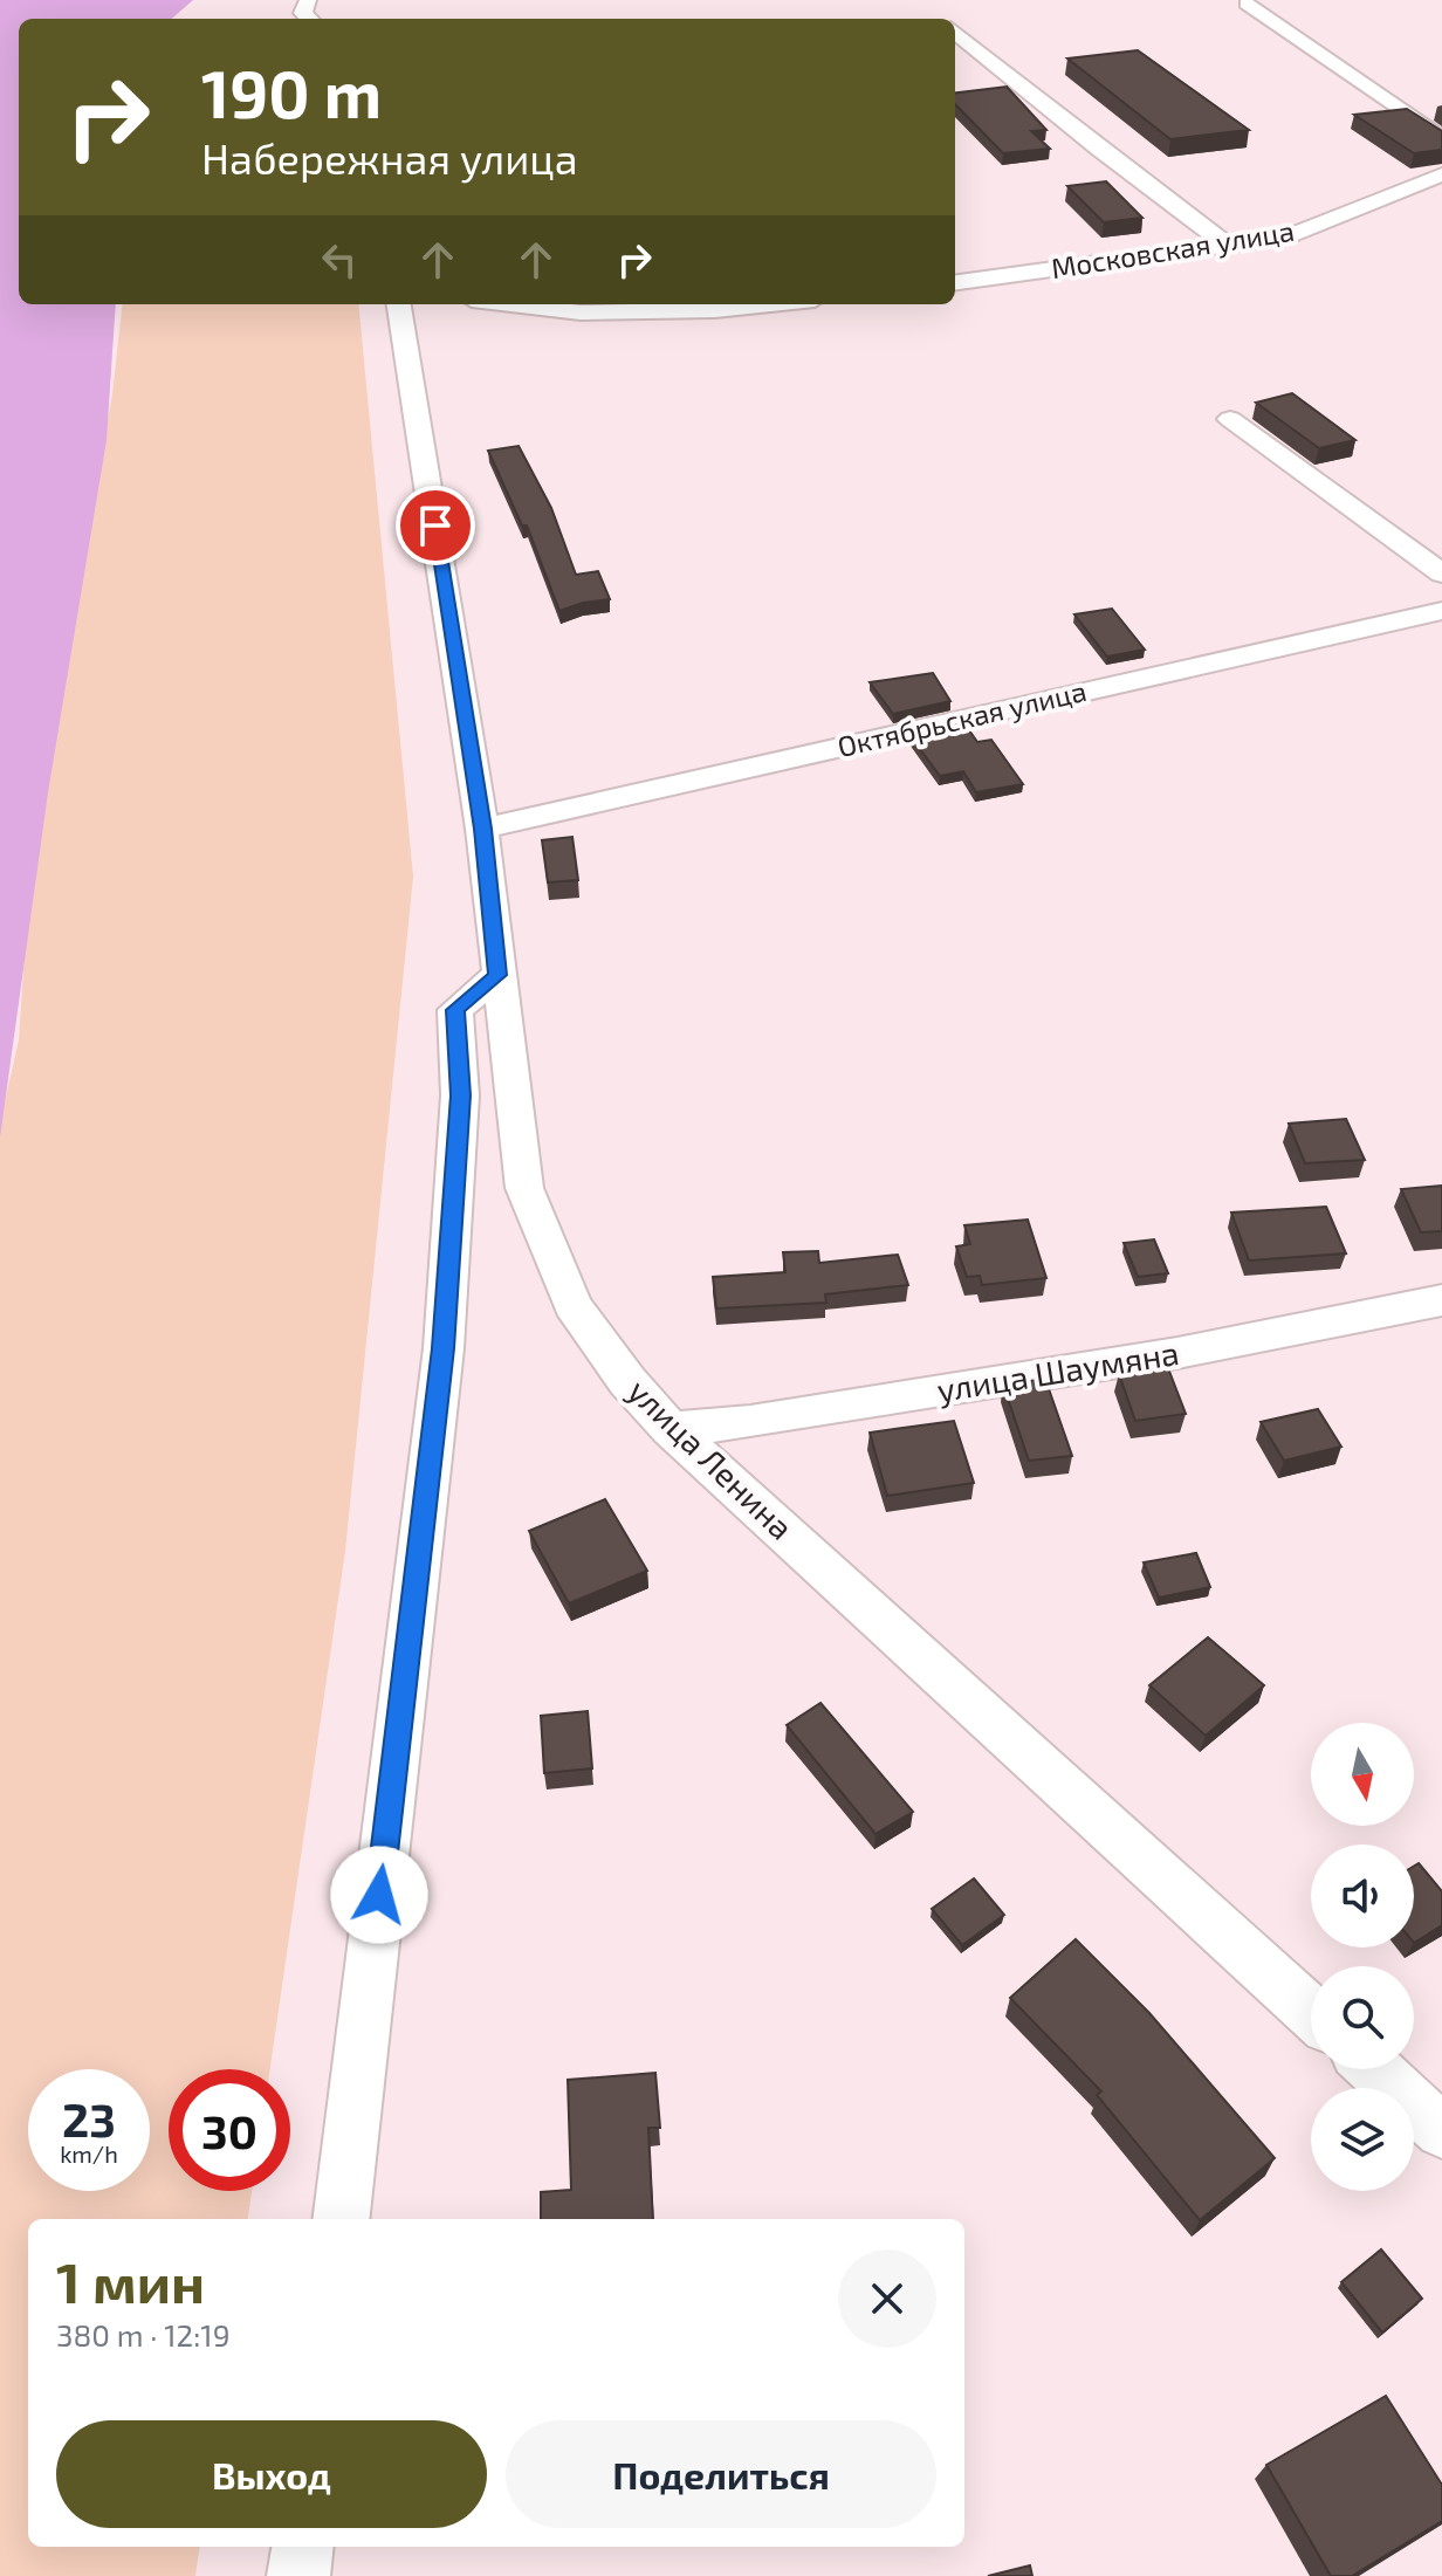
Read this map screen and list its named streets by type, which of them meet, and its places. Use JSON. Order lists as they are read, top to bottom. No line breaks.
{"streets":{"street":["Московская улица","Октябрьская улица","улица Шаумяна","улица Ленина"]},"crossings":[["Октябрьская улица","улица Ленина"],["улица Шаумяна","улица Ленина"]],"north":"bottom","page":{"turn":["190 m","Набережная улица"],"speed":"23 km/h","limit":"30","heading":["1 мин","380 m · 12:19"],"buttons":["Выход","Поделиться"]}}
